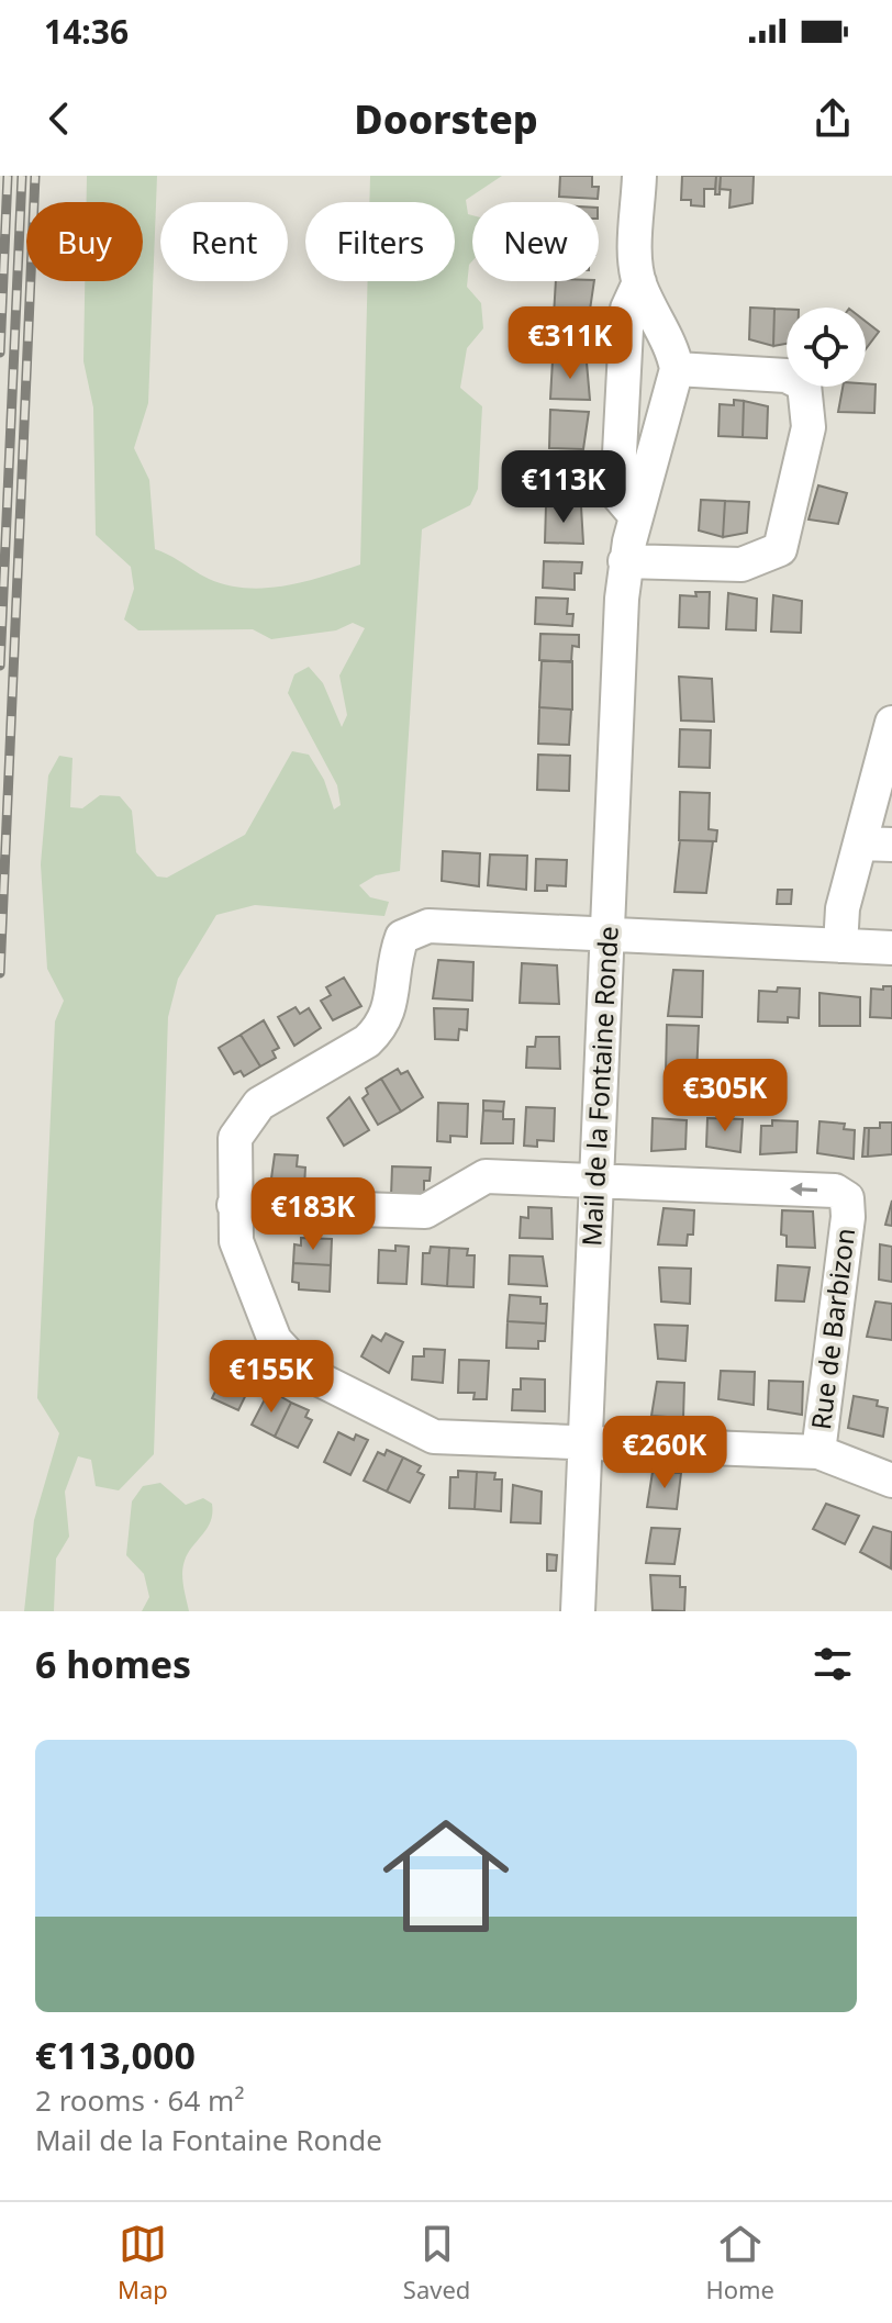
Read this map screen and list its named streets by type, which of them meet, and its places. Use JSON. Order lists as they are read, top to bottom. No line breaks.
{"streets":{"street":["Mail de la Fontaine Ronde","Rue de Barbizon"]},"crossings":[["Mail de la Fontaine Ronde","Rue de Barbizon"]],"page":{"status":"14:36","header":"Doorstep","chip":["Buy","Rent","Filters","New"],"price":["€311K","€113K","€305K","€183K","€155K","€260K"],"heading":"6 homes","list":[{"name":"€113,000","note":"2 rooms · 64 m² · Mail de la Fontaine Ronde"}],"tabs":["Map","Saved","Home"]}}
